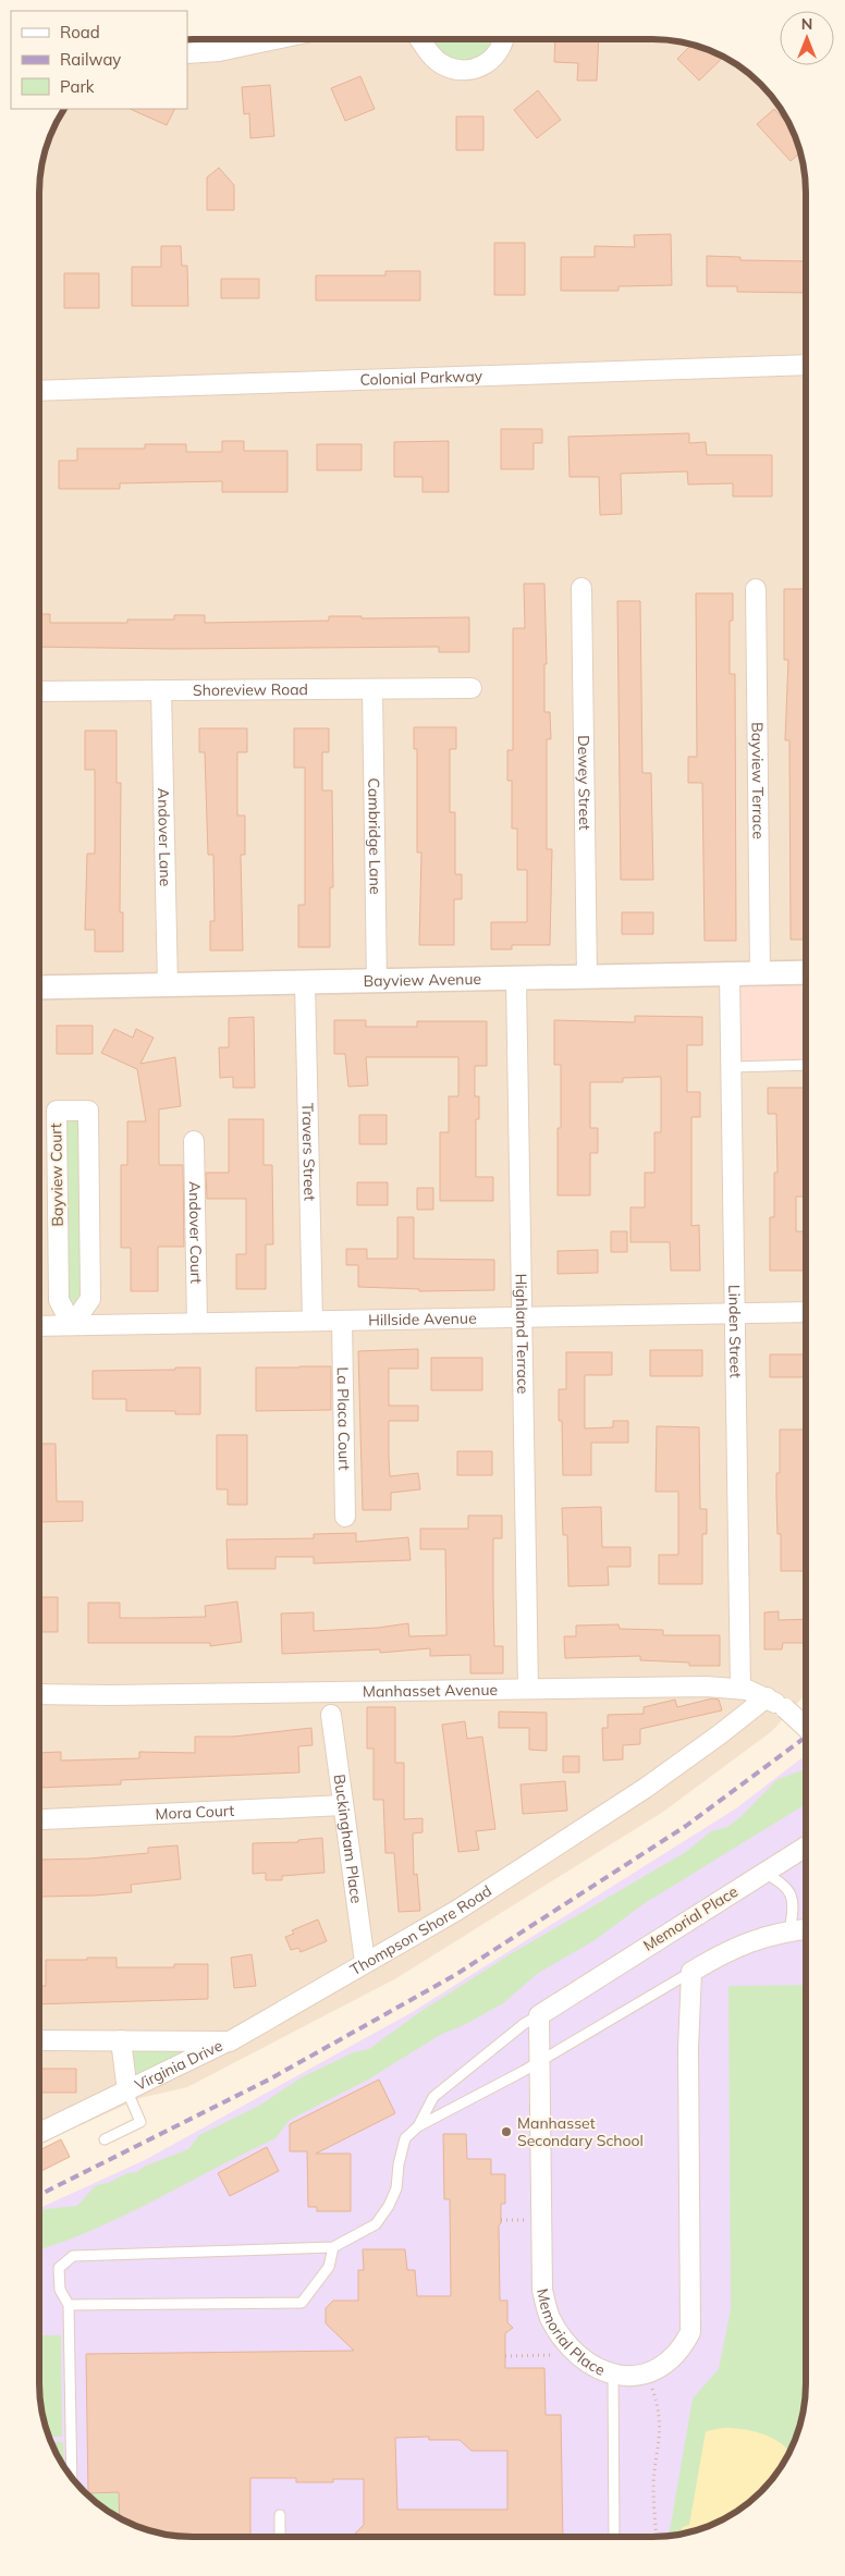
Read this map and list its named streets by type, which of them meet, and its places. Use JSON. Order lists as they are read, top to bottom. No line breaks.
{"streets":{"street":["Colonial Parkway","Shoreview Road","Bayview Terrace","Dewey Street","Cambridge Lane","Andover Lane","Bayview Avenue","Travers Street","Bayview Court","Andover Court","Hillside Avenue","Linden Street","Highland Terrace","La Placa Court","Manhasset Avenue","Mora Court","Buckingham Place","Memorial Place","Thompson Shore Road","Virginia Drive"]},"crossings":[["Shoreview Road","Cambridge Lane"],["Shoreview Road","Andover Lane"],["Bayview Terrace","Bayview Avenue"],["Dewey Street","Bayview Avenue"],["Cambridge Lane","Bayview Avenue"],["Andover Lane","Bayview Avenue"],["Bayview Avenue","Travers Street"],["Bayview Avenue","Linden Street"],["Bayview Avenue","Highland Terrace"],["Travers Street","Hillside Avenue"],["Bayview Court","Hillside Avenue"],["Andover Court","Hillside Avenue"],["Hillside Avenue","Linden Street"],["Hillside Avenue","Highland Terrace"],["Hillside Avenue","La Placa Court"],["Linden Street","Manhasset Avenue"],["Highland Terrace","Manhasset Avenue"],["Manhasset Avenue","Thompson Shore Road"],["Mora Court","Buckingham Place"],["Buckingham Place","Thompson Shore Road"],["Thompson Shore Road","Virginia Drive"]],"places":["Manhasset Secondary School"],"legend":["Road","Railway","Park"],"north":"top"}
